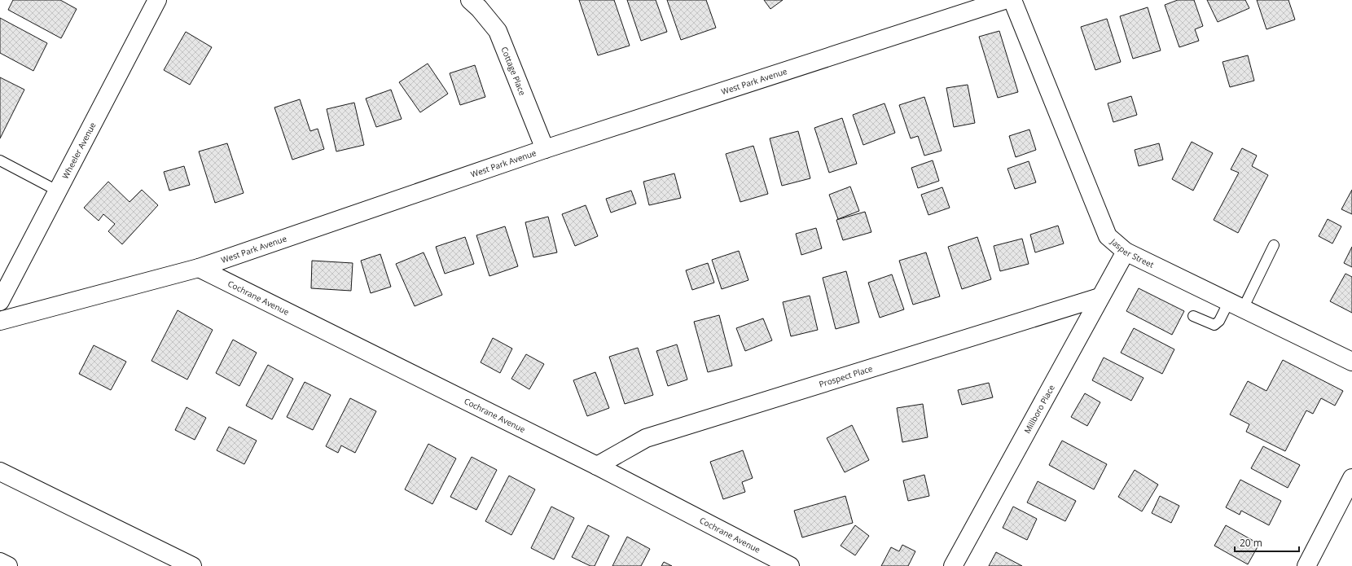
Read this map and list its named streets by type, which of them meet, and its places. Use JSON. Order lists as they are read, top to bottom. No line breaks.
{"streets":{"main road":["Cottage Place","West Park Avenue","Wheeler Avenue","Jasper Street","Cochrane Avenue","Prospect Place","Millboro Place"]},"crossings":[["Cottage Place","West Park Avenue"],["West Park Avenue","Cochrane Avenue"],["Jasper Street","Millboro Place"],["Cochrane Avenue","Prospect Place"],["Prospect Place","Millboro Place"]],"scale_bar":"20 m"}
